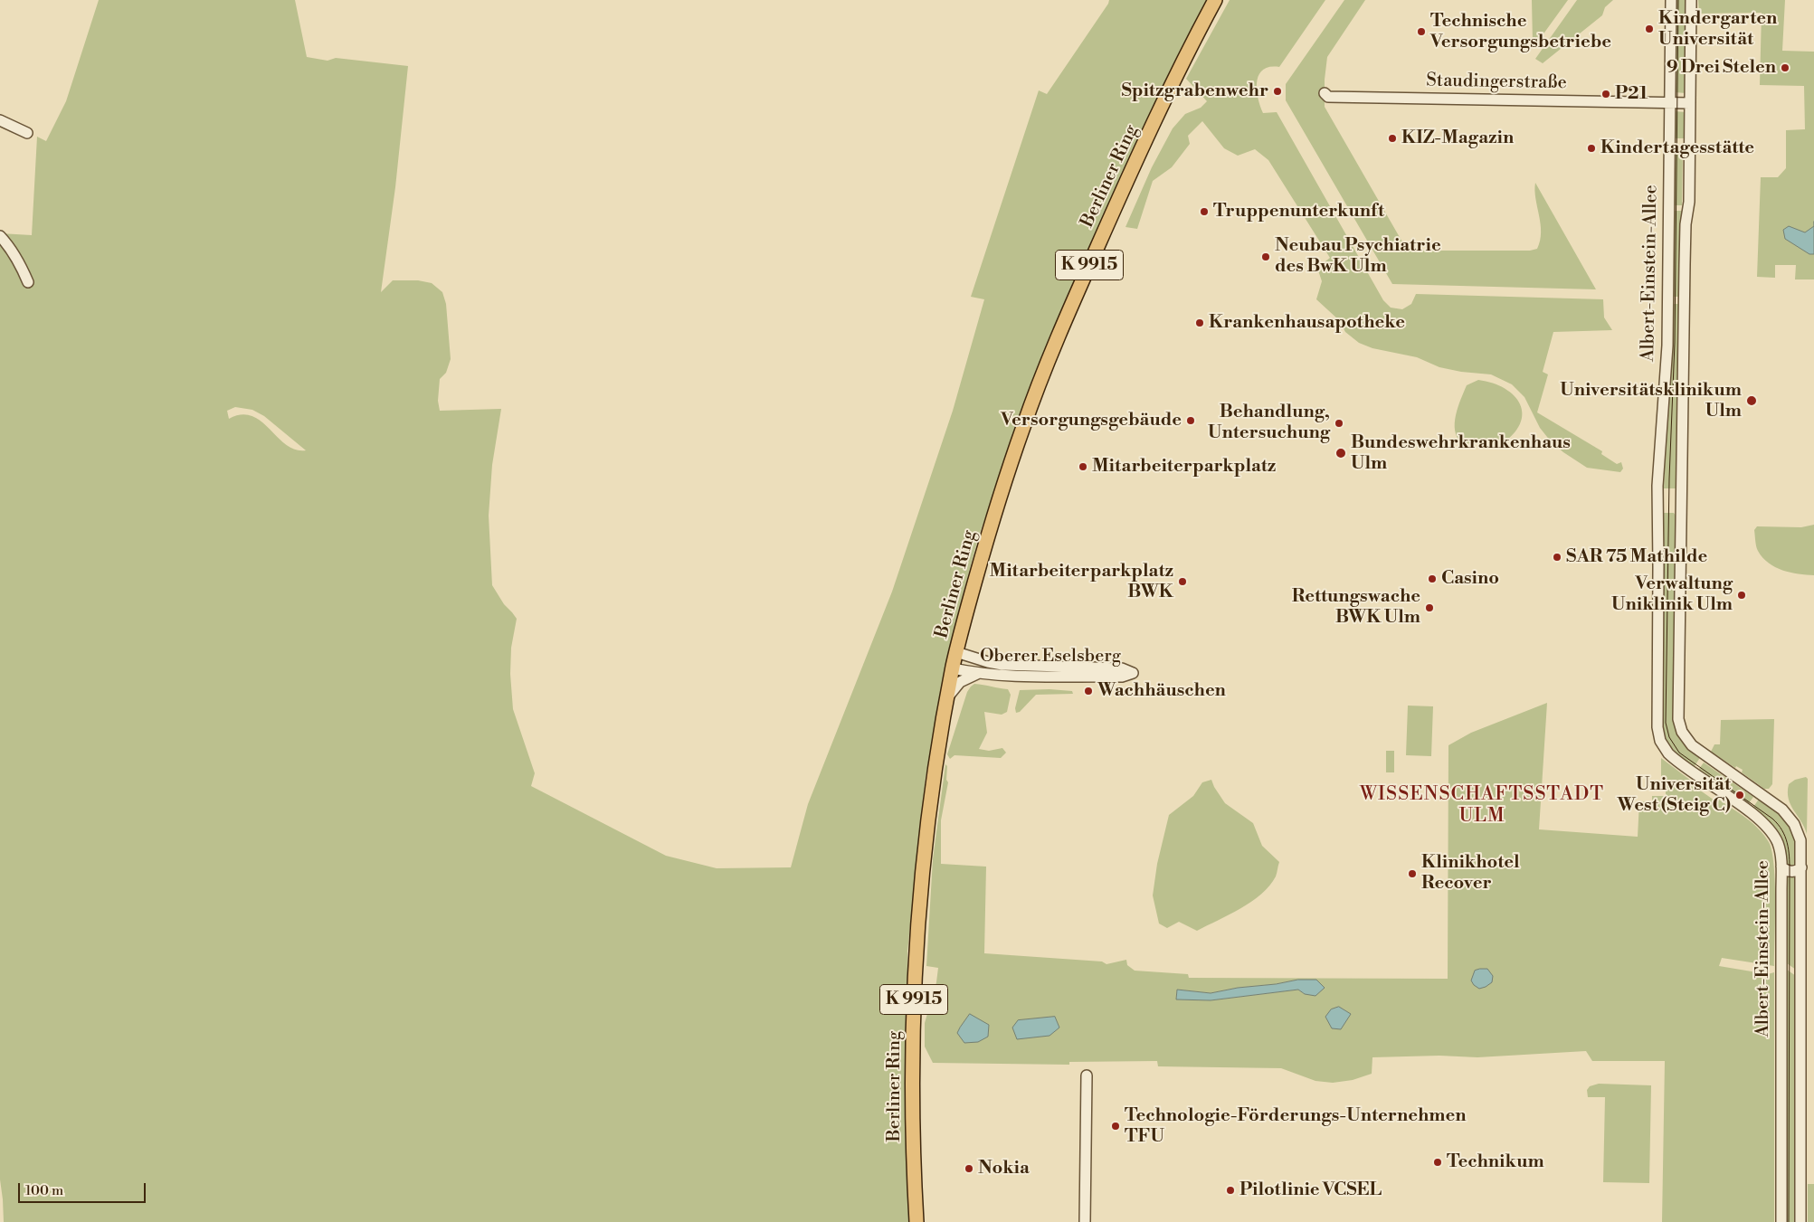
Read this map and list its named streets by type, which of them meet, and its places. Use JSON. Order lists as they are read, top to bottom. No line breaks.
{"streets":{"main road":["Berliner Ring","K 9915"],"street":["Staudingerstraße","Albert-Einstein-Allee","Oberer Eselsberg"]},"crossings":[["Staudingerstraße","Albert-Einstein-Allee"],["Berliner Ring","Oberer Eselsberg"]],"districts":["WISSENSCHAFTSSTADT ULM"],"places":["Kindergarten Universität","Technische Versorgungsbetriebe","9 Drei Stelen","Spitzgrabenwehr","P21","KIZ-Magazin","Kindertagesstätte","Truppenunterkunft","Neubau Psychiatrie des BwK Ulm","Krankenhausapotheke","Universitätsklinikum Ulm","Versorgungsgebäude","Behandlung, Untersuchung","Bundeswehrkrankenhaus Ulm","Mitarbeiterparkplatz","SAR 75 Mathilde","Casino","Mitarbeiterparkplatz BWK","Verwaltung Uniklinik Ulm","Rettungswache BWK Ulm","Wachhäuschen","Universität West (Steig C)","Klinikhotel Recover","Technologie-Förderungs-Unternehmen TFU","Technikum","Nokia","Pilotlinie VCSEL"],"scale_bar":"100 m"}
